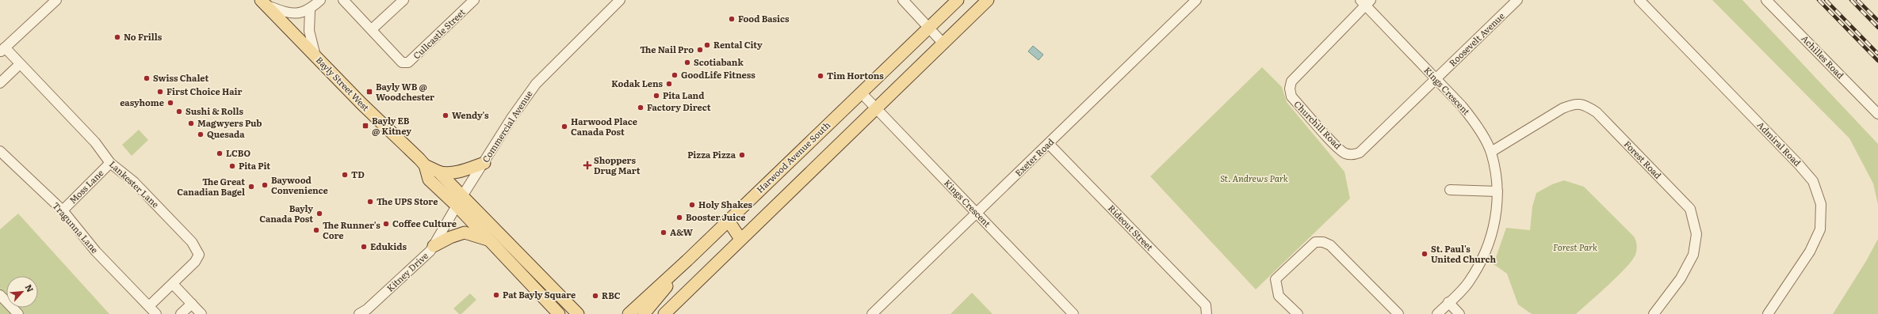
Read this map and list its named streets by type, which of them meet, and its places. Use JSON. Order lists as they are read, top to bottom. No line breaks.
{"streets":{"main road":["Bayly Street West","Harwood Avenue South"],"street":["Cullcastle Street","Roosevelt Avenue","Achilles Road","Kings Crescent","Churchill Road","Commercial Avenue","Admiral Road","Exeter Road","Forest Road","Lankester Lane","Moss Lane","Tragunna Lane","Rideout Street","Kitney Drive"]},"crossings":[["Roosevelt Avenue","Kings Crescent"],["Roosevelt Avenue","Churchill Road"],["Bayly Street West","Commercial Avenue"],["Bayly Street West","Kitney Drive"],["Kings Crescent","Churchill Road"],["Kings Crescent","Harwood Avenue South"],["Kings Crescent","Exeter Road"],["Kings Crescent","Forest Road"],["Commercial Avenue","Kitney Drive"],["Exeter Road","Rideout Street"],["Lankester Lane","Moss Lane"],["Lankester Lane","Tragunna Lane"],["Moss Lane","Tragunna Lane"]],"parks":["St. Andrews Park","Forest Park"],"places":{"other":["Food Basics","No Frills","Rental City","The Nail Pro","Scotiabank","GoodLife Fitness","Tim Hortons","Swiss Chalet","Kodak Lens","First Choice Hair","Pita Land","easyhome","Factory Direct","Sushi & Rolls","Wendy's","Magwyers Pub","Harwood Place Canada Post","Quesada","LCBO","Pizza Pizza","Pita Pit","TD","Baywood Convenience","The Great Canadian Bagel","The UPS Store","Holy Shakes","Bayly Canada Post","Booster Juice","Coffee Culture","The Runner's Core","A&W","Edukids","St. Paul's United Church","Pat Bayly Square","RBC"],"transit":["Bayly WB @ Woodchester","Bayly EB @ Kitney"],"health":["Shoppers Drug Mart"]},"north":"top right"}
